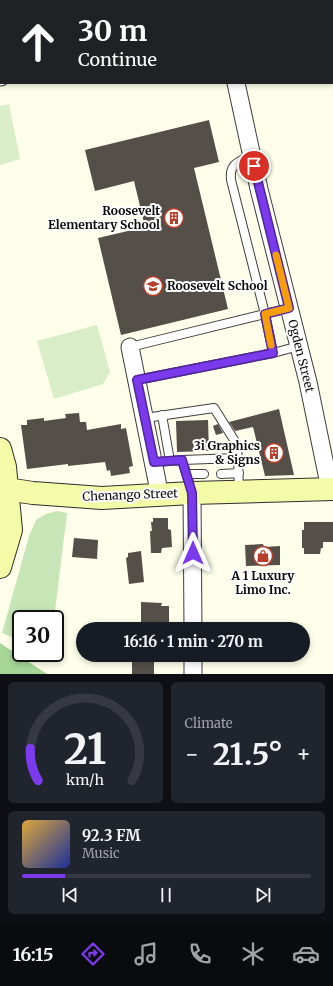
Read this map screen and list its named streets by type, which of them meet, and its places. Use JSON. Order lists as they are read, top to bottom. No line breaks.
{"streets":{"street":["Ogden Street","Chenango Street"]},"crossings":[["Ogden Street","Chenango Street"]],"places":{"building":["Roosevelt Elementary School","3i Graphics & Signs"],"school or university":["Roosevelt School"],"shop":["A 1 Luxury Limo Inc."]},"page":{"turn":["30 m","Continue"],"limit":"30","trip":"16:16 · 1 min · 270 m","tile":"Climate","heat":["−","21.5°","+"],"song":["92.3 FM","Music"],"tabs":"16:15","gauge":["21","km/h"]}}
